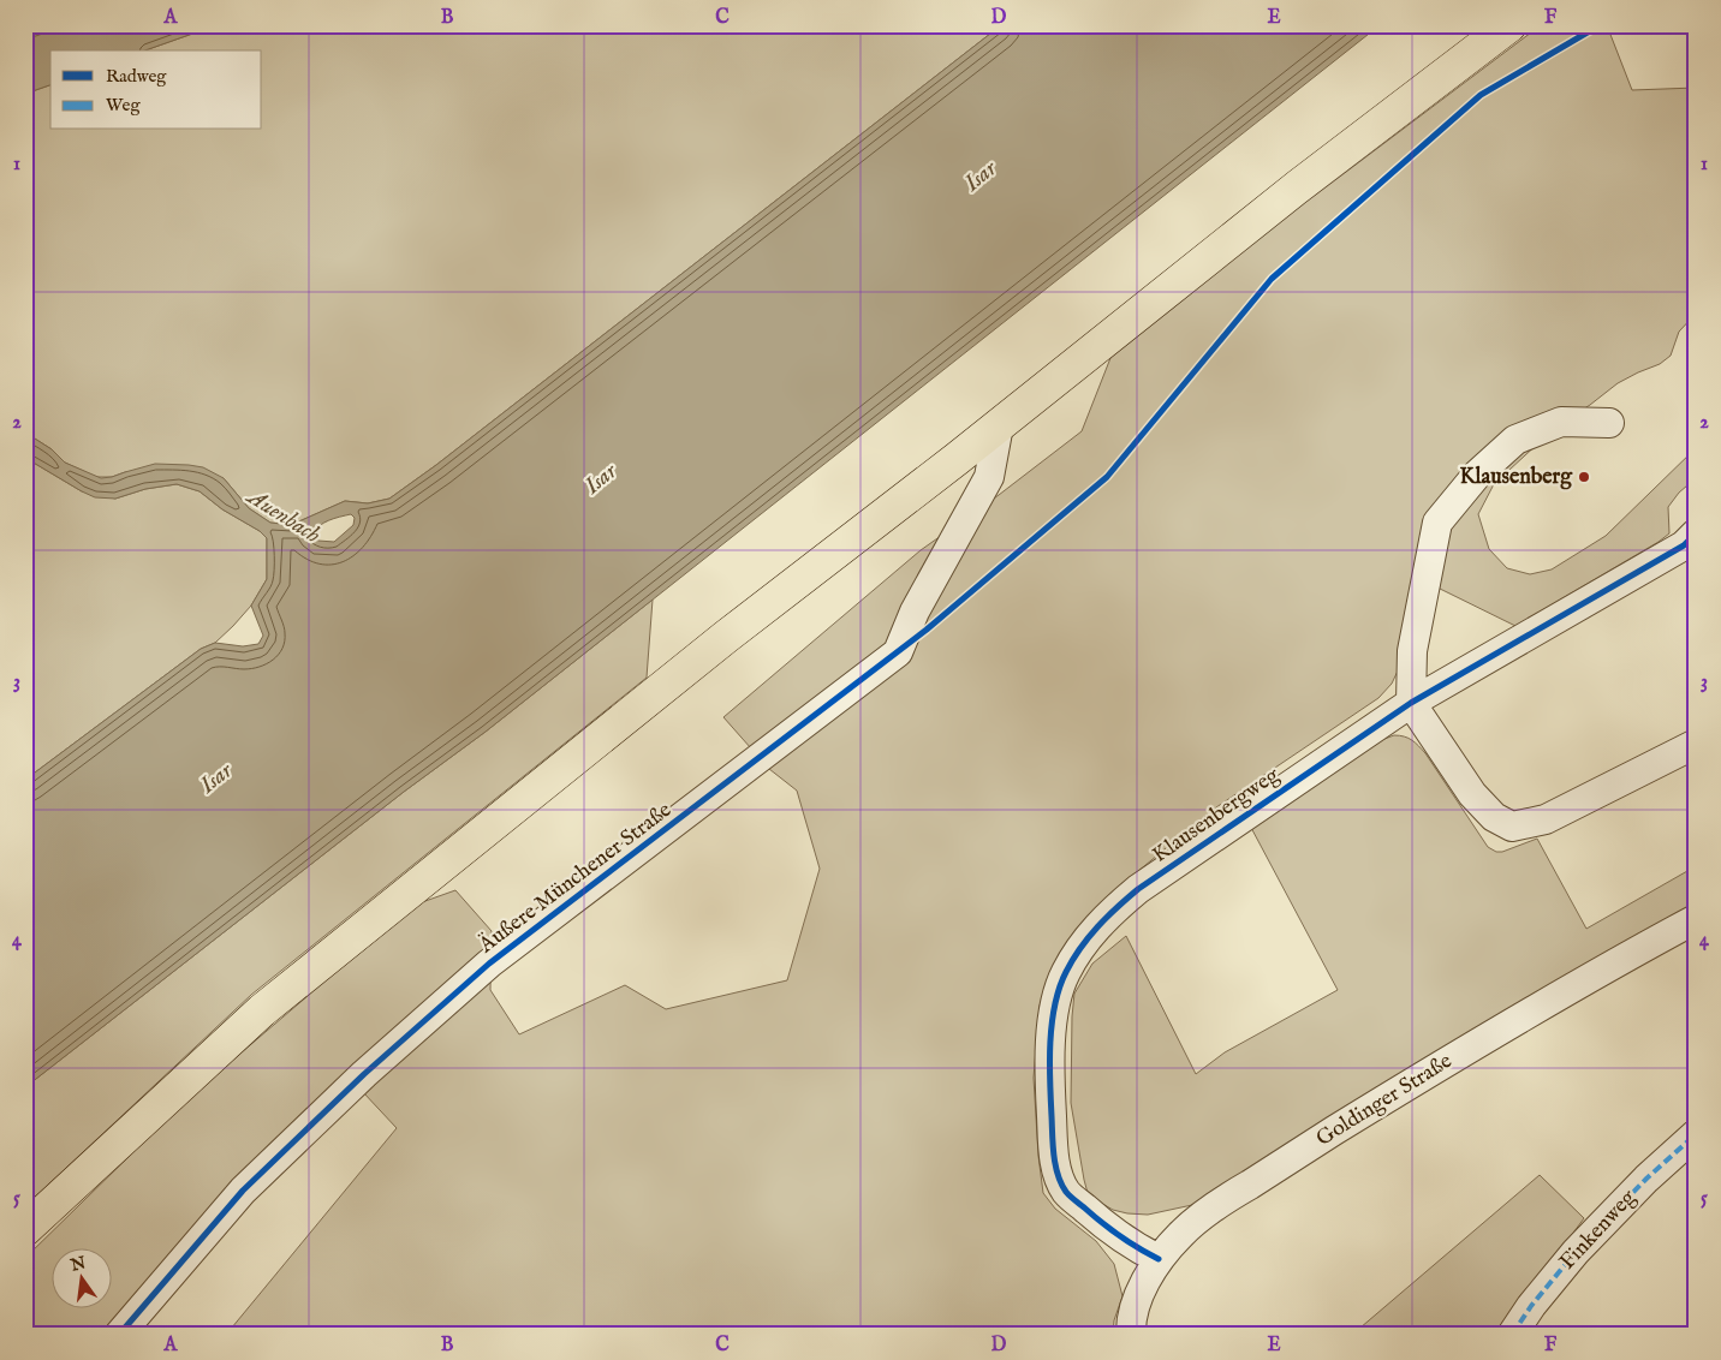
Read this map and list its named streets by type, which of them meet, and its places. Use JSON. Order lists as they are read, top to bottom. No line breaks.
{"streets":{"street":["Klausenbergweg","Äußere Münchener Straße","Goldinger Straße","Finkenweg"]},"crossings":[["Klausenbergweg","Goldinger Straße"]],"water":["Isar","Auenbach"],"places":["Klausenberg"],"legend":["Radweg","Weg"],"north":"top","grid":{"columns":["A","B","C","D","E","F"],"rows":["1","2","3","4","5"]}}
